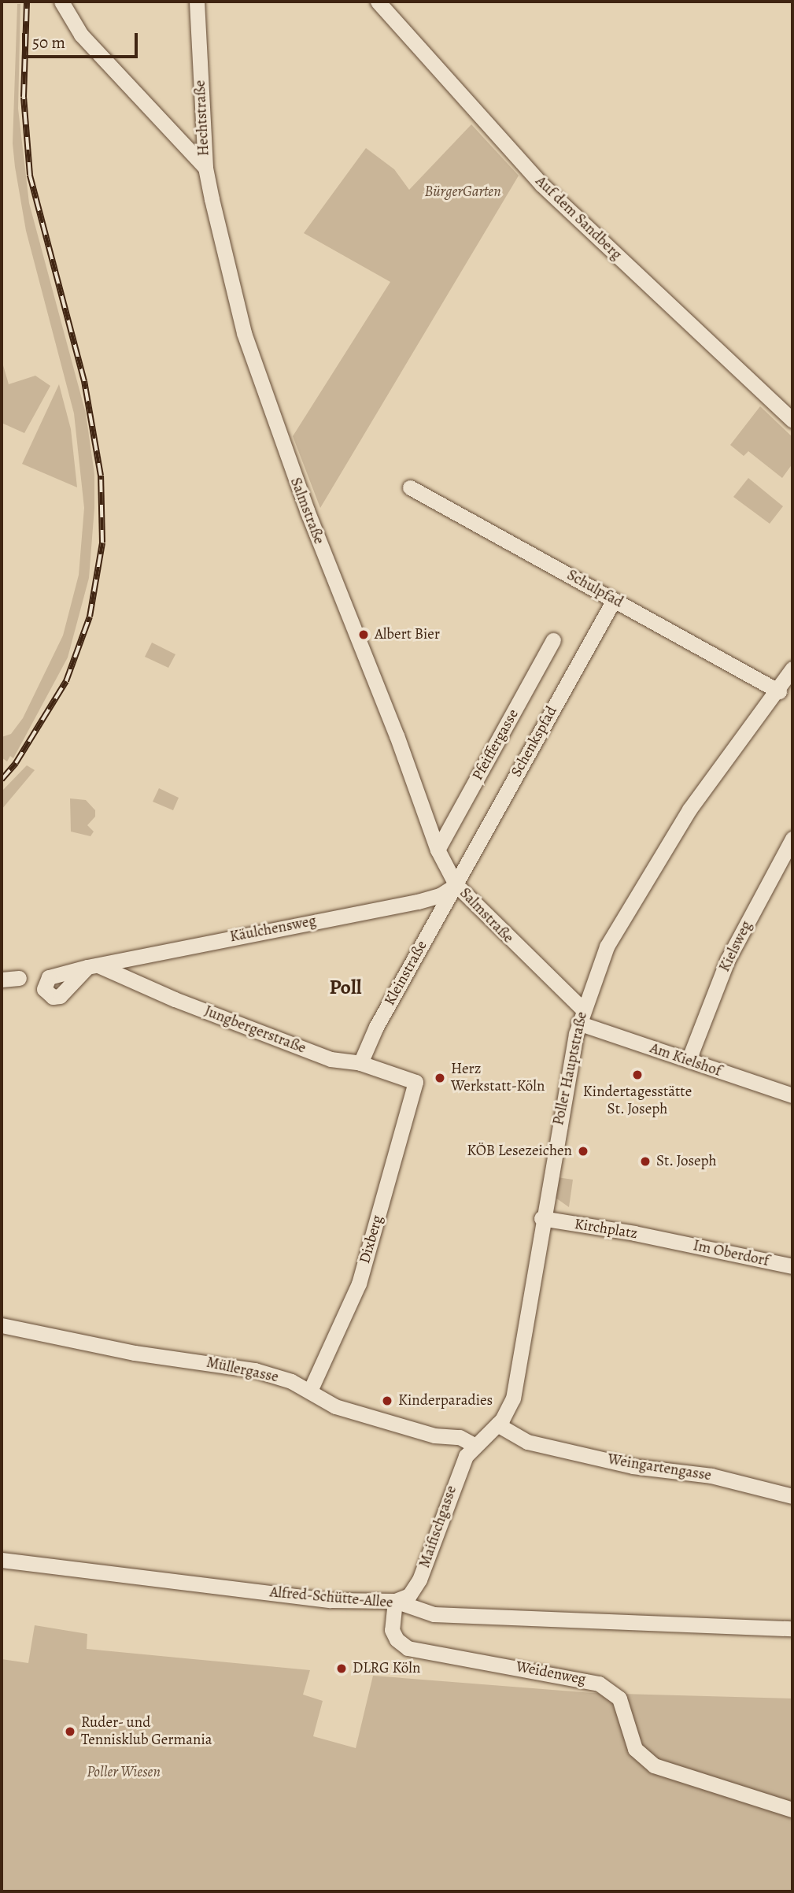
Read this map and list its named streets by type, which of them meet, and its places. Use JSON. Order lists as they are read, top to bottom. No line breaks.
{"streets":{"street":["Hechtstraße","Auf dem Sandberg","Salmstraße","Schulpfad","Schenkspfad","Pfeiffergasse","Käulchensweg","Kielsweg","Kleinstraße","Jungbergerstraße","Am Kielshof","Poller Hauptstraße","Kirchplatz","Dixberg","Im Oberdorf","Müllergasse","Weingartengasse","Maifischgasse","Alfred-Schütte-Allee","Weidenweg"]},"crossings":[["Hechtstraße","Salmstraße"],["Salmstraße","Schenkspfad"],["Salmstraße","Pfeiffergasse"],["Salmstraße","Käulchensweg"],["Salmstraße","Kleinstraße"],["Salmstraße","Am Kielshof"],["Salmstraße","Poller Hauptstraße"],["Schulpfad","Schenkspfad"],["Schulpfad","Poller Hauptstraße"],["Schenkspfad","Käulchensweg"],["Schenkspfad","Kleinstraße"],["Käulchensweg","Kleinstraße"],["Käulchensweg","Jungbergerstraße"],["Kielsweg","Am Kielshof"],["Kleinstraße","Jungbergerstraße"],["Jungbergerstraße","Dixberg"],["Am Kielshof","Poller Hauptstraße"],["Poller Hauptstraße","Kirchplatz"],["Poller Hauptstraße","Müllergasse"],["Poller Hauptstraße","Weingartengasse"],["Poller Hauptstraße","Maifischgasse"],["Kirchplatz","Im Oberdorf"],["Dixberg","Müllergasse"],["Müllergasse","Maifischgasse"],["Maifischgasse","Alfred-Schütte-Allee"],["Maifischgasse","Weidenweg"],["Alfred-Schütte-Allee","Weidenweg"]],"districts":["Poll"],"parks":["BürgerGarten","Poller Wiesen"],"places":["Albert Bier","Kindertagesstätte St. Joseph","Herz Werkstatt-Köln","KÖB Lesezeichen","St. Joseph","Kinderparadies","DLRG Köln","Ruder- und Tennisklub Germania"],"scale_bar":"50 m"}
